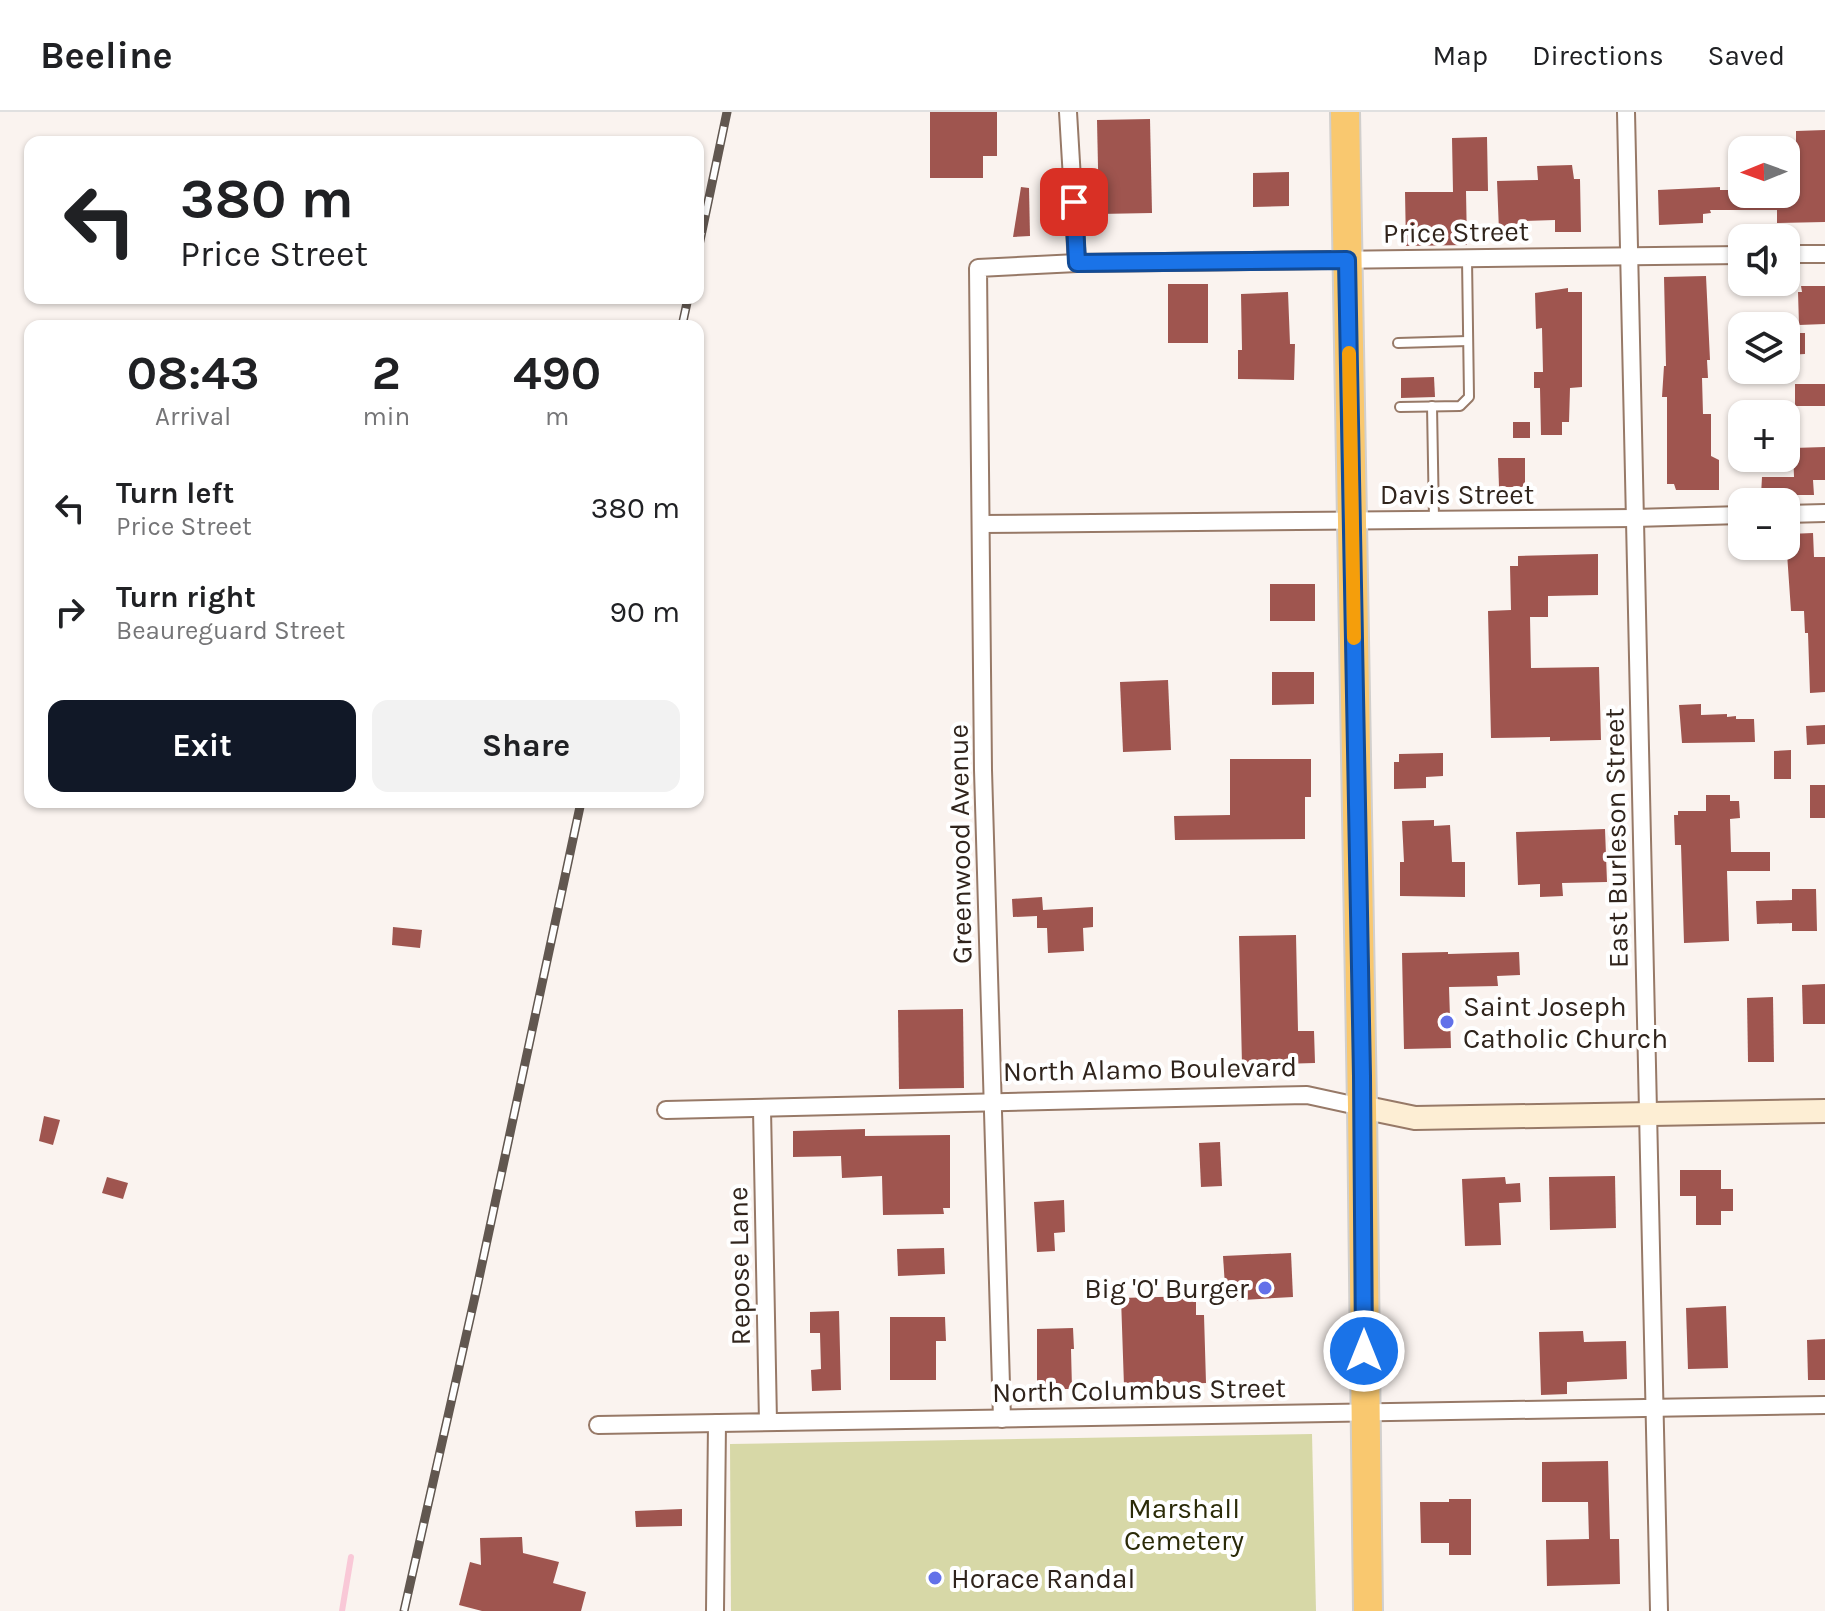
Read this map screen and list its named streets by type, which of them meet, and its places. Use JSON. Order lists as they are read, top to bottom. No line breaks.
{"streets":{"street":["Price Street","Davis Street","East Burleson Street","Greenwood Avenue","North Alamo Boulevard","Repose Lane","North Columbus Street"]},"crossings":[["Price Street","East Burleson Street"],["Price Street","Greenwood Avenue"],["Davis Street","East Burleson Street"],["Davis Street","Greenwood Avenue"],["East Burleson Street","North Alamo Boulevard"],["East Burleson Street","North Columbus Street"],["Greenwood Avenue","North Alamo Boulevard"],["Greenwood Avenue","North Columbus Street"],["North Alamo Boulevard","Repose Lane"],["Repose Lane","North Columbus Street"]],"parks":["Marshall Cemetery"],"places":["Saint Joseph Catholic Church","Big 'O' Burger","Horace Randal"],"north":"left","page":{"header":"Beeline","nav":["Map","Directions","Saved"],"map_buttons":["+","−"],"turn":["380 m","Price Street"],"eta":["08:43","Arrival","2","min","490","m"],"list":[{"name":"Turn left","note":"Price Street","value":"380 m"},{"name":"Turn right","note":"Beaureguard Street","value":"90 m"}],"buttons":["Exit","Share"]}}
